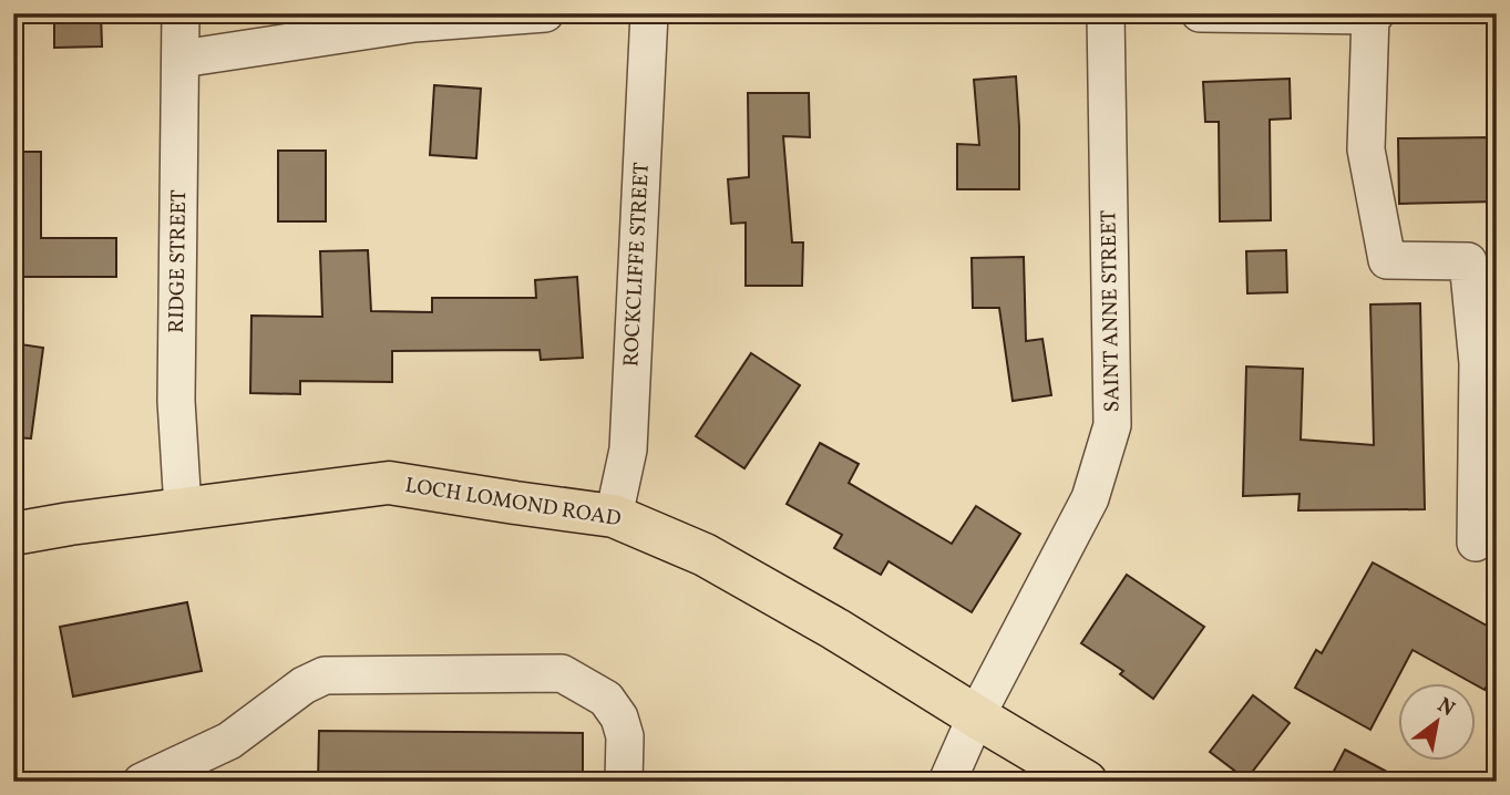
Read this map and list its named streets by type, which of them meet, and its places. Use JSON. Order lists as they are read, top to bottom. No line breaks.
{"streets":{"main road":["LOCH LOMOND ROAD"],"street":["RIDGE STREET","ROCKCLIFFE STREET","SAINT ANNE STREET"]},"crossings":[["RIDGE STREET","LOCH LOMOND ROAD"],["ROCKCLIFFE STREET","LOCH LOMOND ROAD"],["SAINT ANNE STREET","LOCH LOMOND ROAD"]],"north":"top right"}
